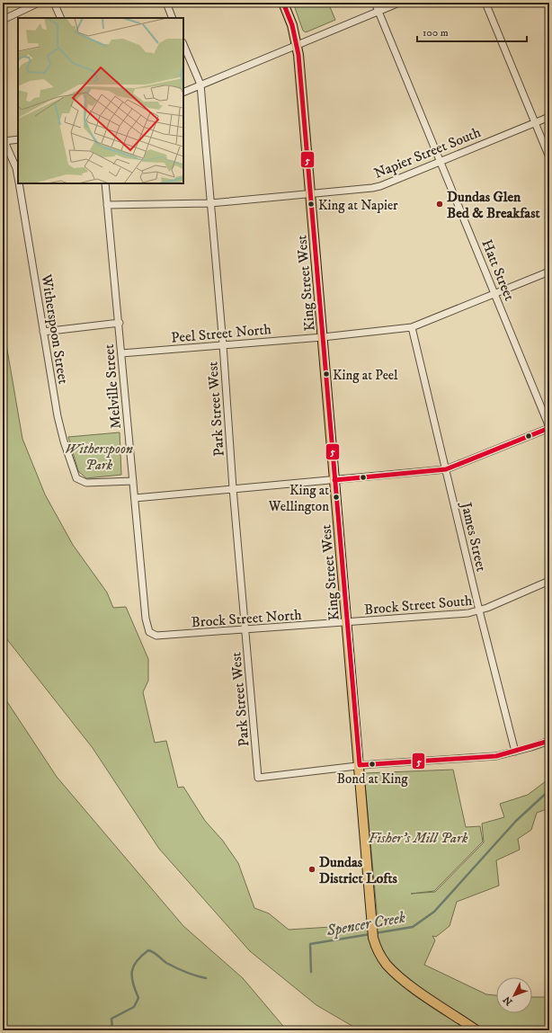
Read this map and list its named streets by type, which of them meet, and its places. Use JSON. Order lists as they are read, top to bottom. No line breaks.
{"streets":{"main road":["King Street West"],"street":["Napier Street South","Hatt Street","Witherspoon Street","Peel Street North","Melville Street","Park Street West","James Street","Brock Street South","Brock Street North"]},"crossings":[["Napier Street South","Hatt Street"],["Napier Street South","King Street West"],["Napier Street South","Melville Street"],["Napier Street South","Park Street West"],["Hatt Street","Peel Street North"],["King Street West","Peel Street North"],["King Street West","Park Street West"],["King Street West","Brock Street South"],["King Street West","Brock Street North"],["Witherspoon Street","Melville Street"],["Peel Street North","Melville Street"],["Peel Street North","Park Street West"],["Peel Street North","James Street"],["Melville Street","Brock Street North"],["Park Street West","Brock Street North"],["James Street","Brock Street South"],["Brock Street South","Brock Street North"]],"water":["Spencer Creek"],"parks":["Witherspoon Park","Fisher's Mill Park"],"places":["King at Napier","Dundas Glen Bed & Breakfast","King at Peel","King at Wellington","Bond at King","Dundas District Lofts"],"lines":["transit line 5"],"scale_bar":"100 m","north":"bottom left"}
